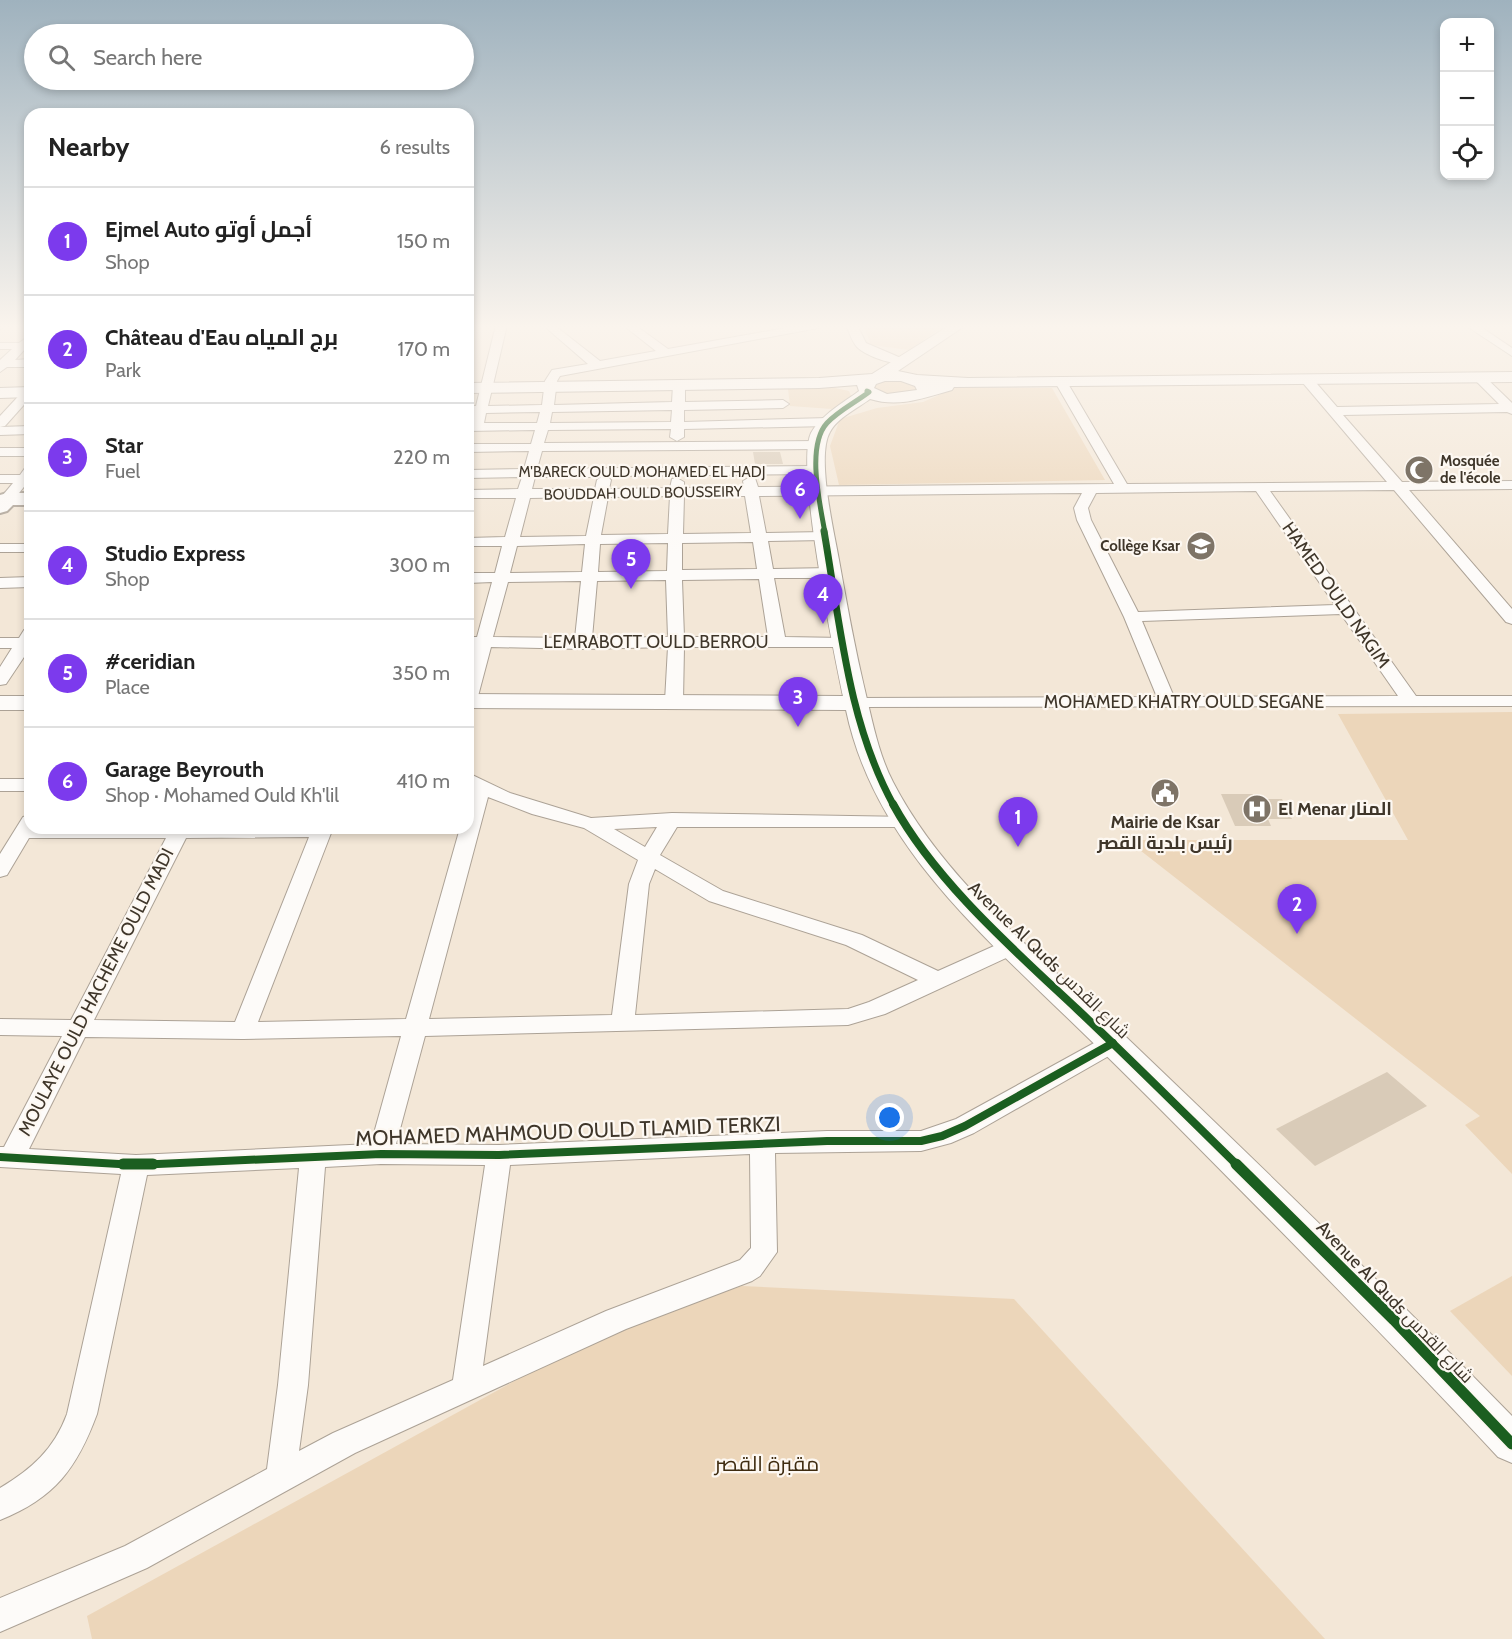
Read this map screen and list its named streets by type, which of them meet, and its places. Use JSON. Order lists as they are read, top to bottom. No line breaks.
{"streets":{"street":["M'BARECK OULD MOHAMED EL HADJ","BOUDDAH OULD BOUSSEIRY","HAMED OULD NAGIM","LEMRABOTT OULD BERROU","MOHAMED KHATRY OULD SEGANE","Avenue Al Quds شارع القدس","MOULAYE OULD HACHEME OULD MADI","MOHAMED MAHMOUD OULD TLAMID TERKZI"]},"crossings":[["M'BARECK OULD MOHAMED EL HADJ","Avenue Al Quds شارع القدس"],["BOUDDAH OULD BOUSSEIRY","HAMED OULD NAGIM"],["BOUDDAH OULD BOUSSEIRY","Avenue Al Quds شارع القدس"],["HAMED OULD NAGIM","MOHAMED KHATRY OULD SEGANE"],["LEMRABOTT OULD BERROU","Avenue Al Quds شارع القدس"],["MOHAMED KHATRY OULD SEGANE","Avenue Al Quds شارع القدس"],["Avenue Al Quds شارع القدس","MOHAMED MAHMOUD OULD TLAMID TERKZI"],["MOULAYE OULD HACHEME OULD MADI","MOHAMED MAHMOUD OULD TLAMID TERKZI"]],"parks":["مقبرة القصر"],"places":{"mosque":["Mosquée de l'école"],"school or university":["Collège Ksar"],"public building":["Mairie de Ksar رئيس بلدية القصر"],"hospital":["El Menar المنار"]},"page":{"map_buttons":["+","−"],"search":"Search here","heading":["Nearby","6 results"],"list":[{"mark":"1","name":"Ejmel Auto أجمل أوتو","note":"Shop","value":"150 m"},{"mark":"2","name":"Château d'Eau برج المياه","note":"Park","value":"170 m"},{"mark":"3","name":"Star","note":"Fuel","value":"220 m"},{"mark":"4","name":"Studio Express","note":"Shop","value":"300 m"},{"mark":"5","name":"#ceridian","note":"Place","value":"350 m"},{"mark":"6","name":"Garage Beyrouth","note":"Shop · Mohamed Ould Kh'lil","value":"410 m"}],"pins":["6","5","4","3","1","2"]}}
